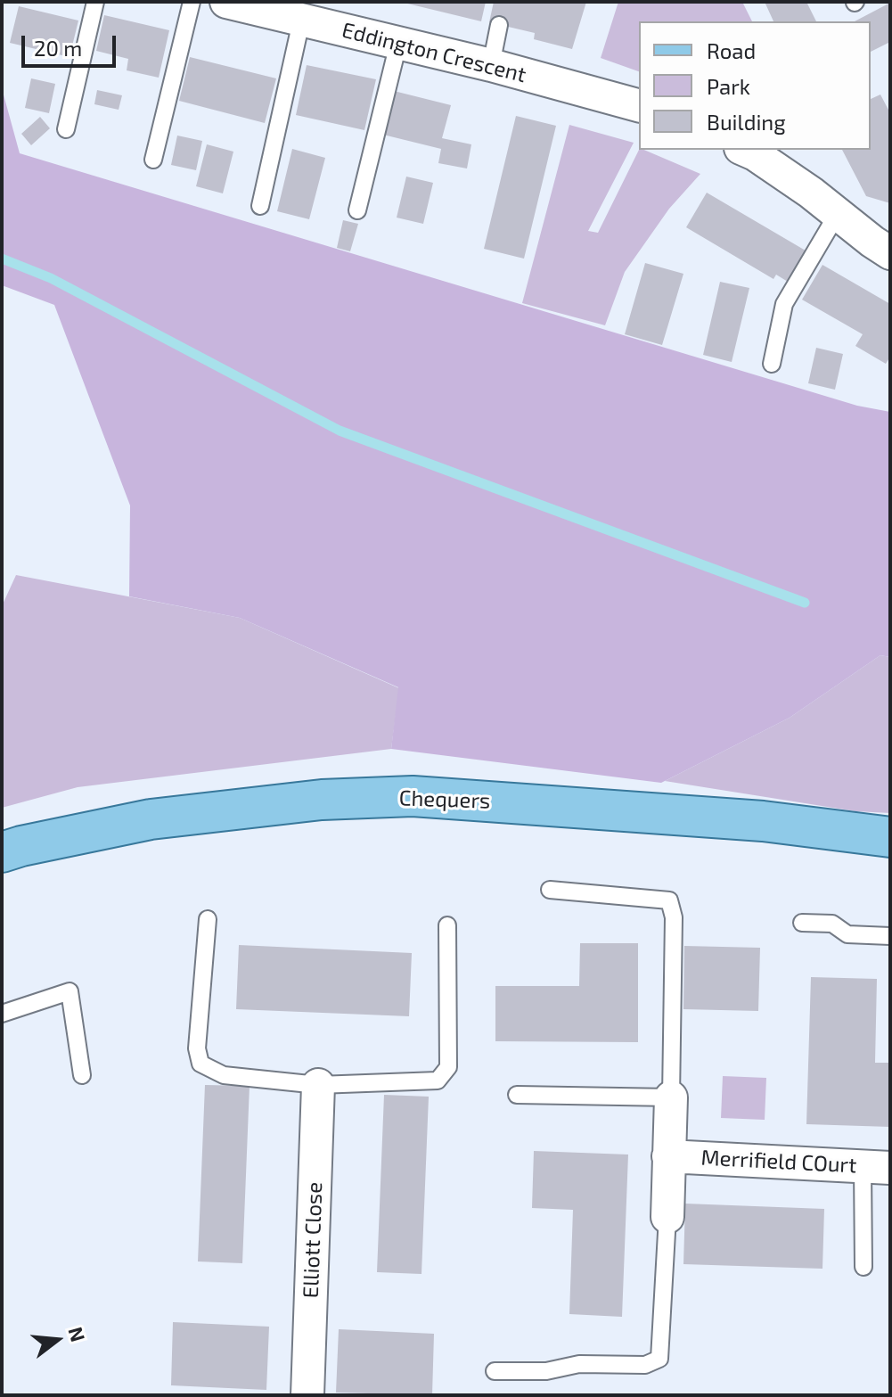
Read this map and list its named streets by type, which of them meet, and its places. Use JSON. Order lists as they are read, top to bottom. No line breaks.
{"streets":{"main road":["Chequers"],"street":["Eddington Crescent","Merrifield COurt","Elliott Close"]},"legend":["Road","Park","Building"],"scale_bar":"20 m","north":"right"}
